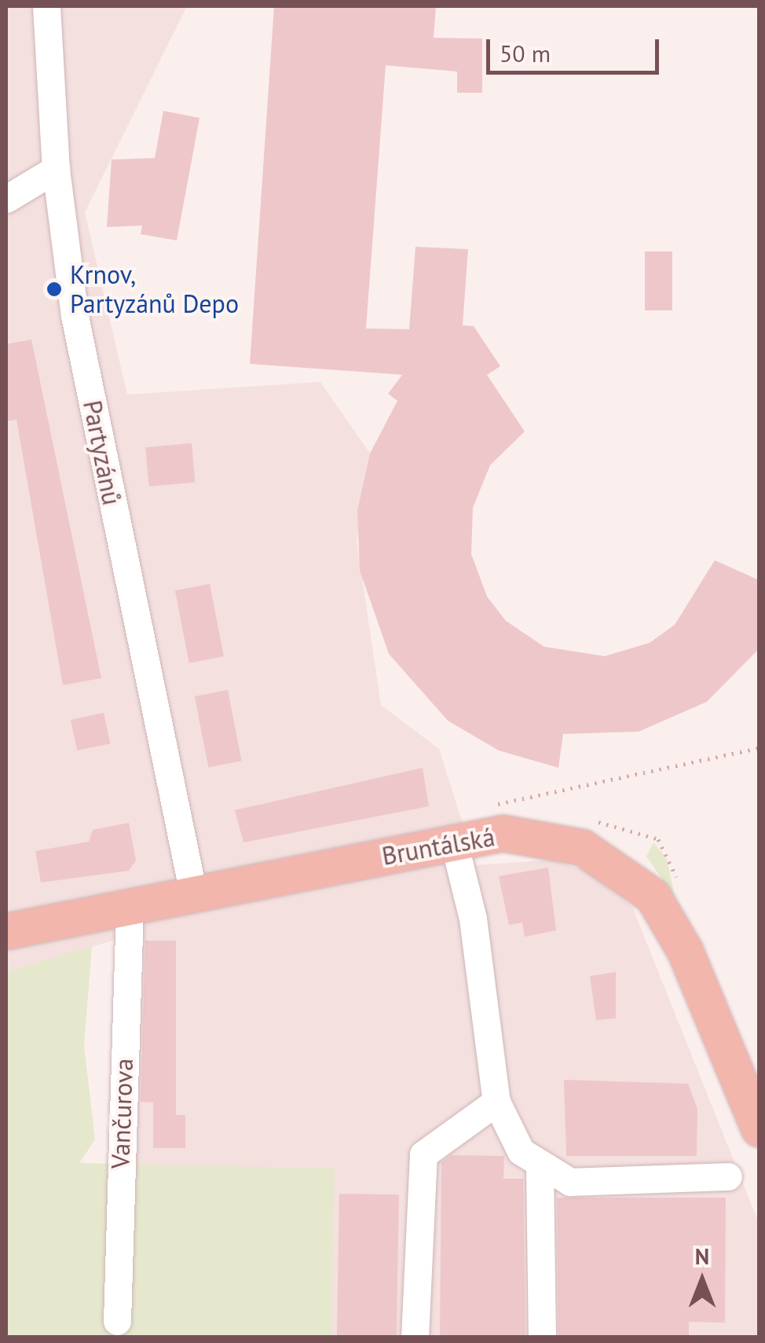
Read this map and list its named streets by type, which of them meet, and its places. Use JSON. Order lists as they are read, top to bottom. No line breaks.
{"streets":{"main road":["Bruntálská"],"street":["Partyzánů","Vančurova"]},"crossings":[["Partyzánů","Bruntálská"],["Bruntálská","Vančurova"]],"places":["Krnov, Partyzánů Depo"],"scale_bar":"50 m","north":"top"}
